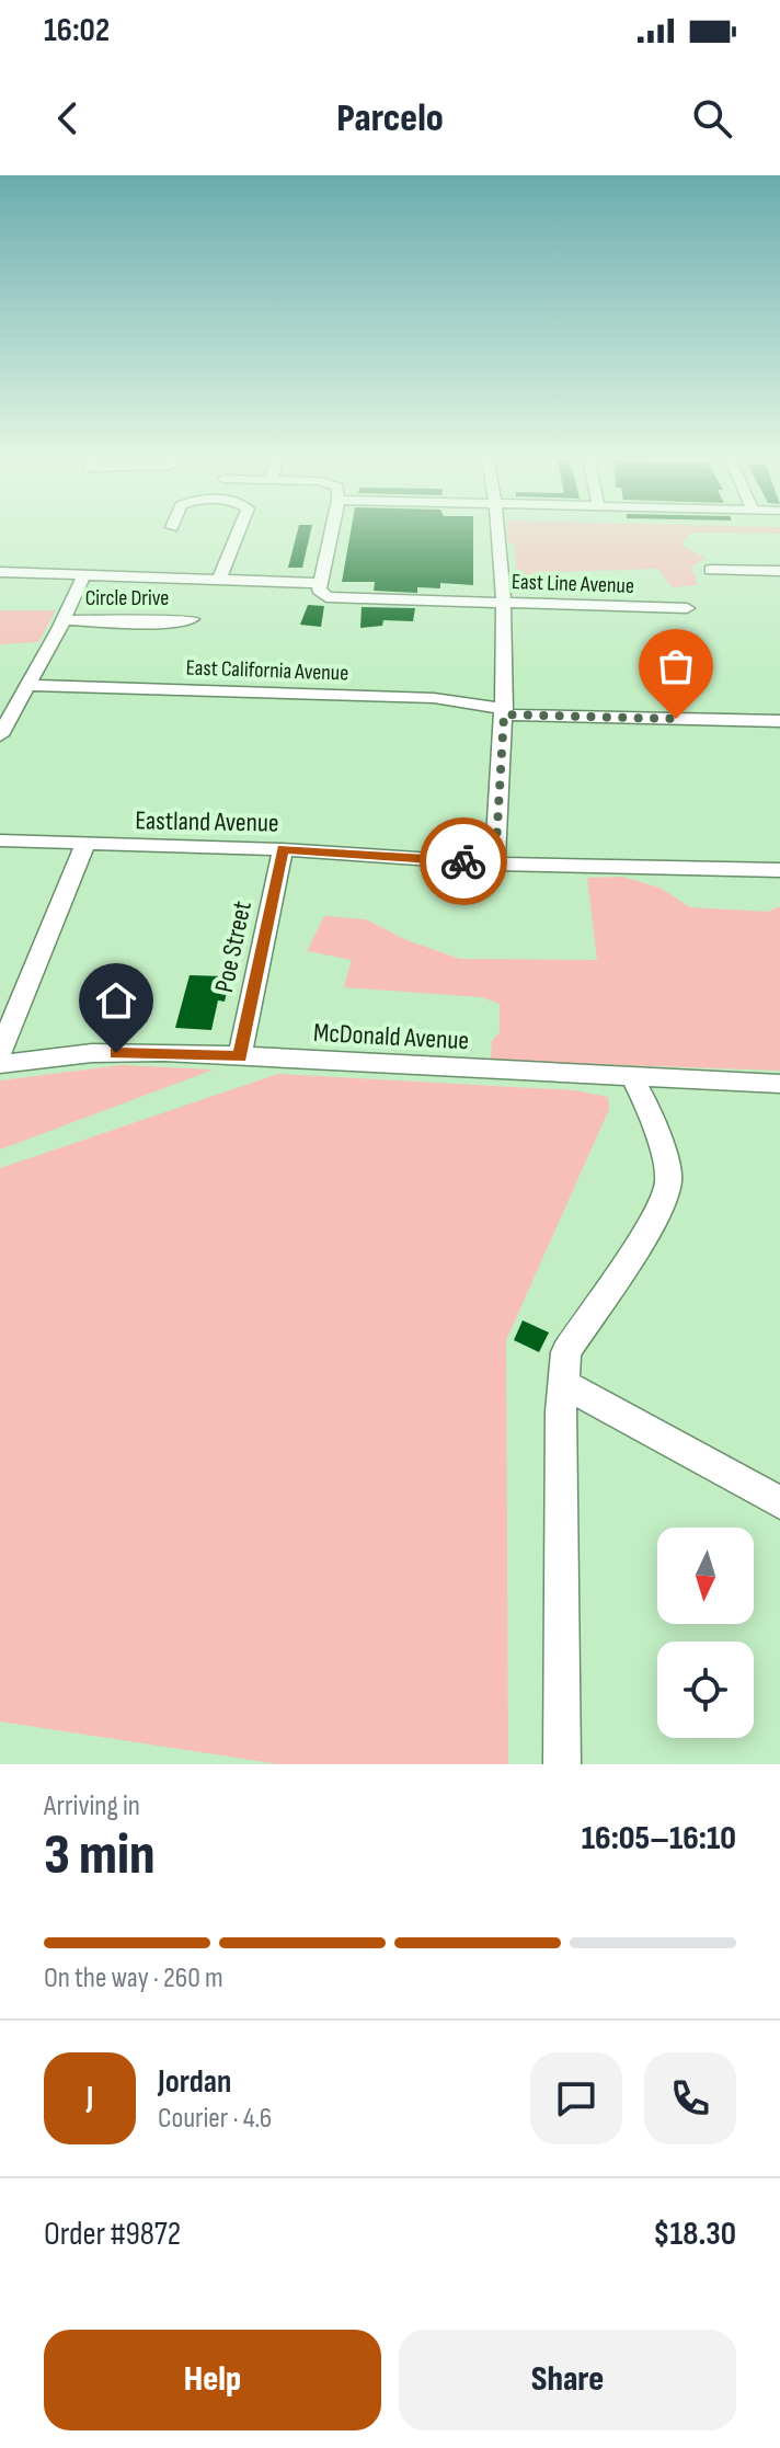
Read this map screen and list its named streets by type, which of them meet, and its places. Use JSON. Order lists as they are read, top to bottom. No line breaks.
{"streets":{"street":["East Line Avenue","Circle Drive","East California Avenue","Eastland Avenue","Poe Street","McDonald Avenue"]},"crossings":[["Eastland Avenue","Poe Street"],["Poe Street","McDonald Avenue"]],"north":"bottom","page":{"status":"16:02","header":"Parcelo","heading":["3 min","Arriving in","16:05–16:10"],"panel":["Jordan","Courier · 4.6","Order #9872","$18.30"],"bar":"On the way · 260 m","round":"J","buttons":["Help","Share"]}}
